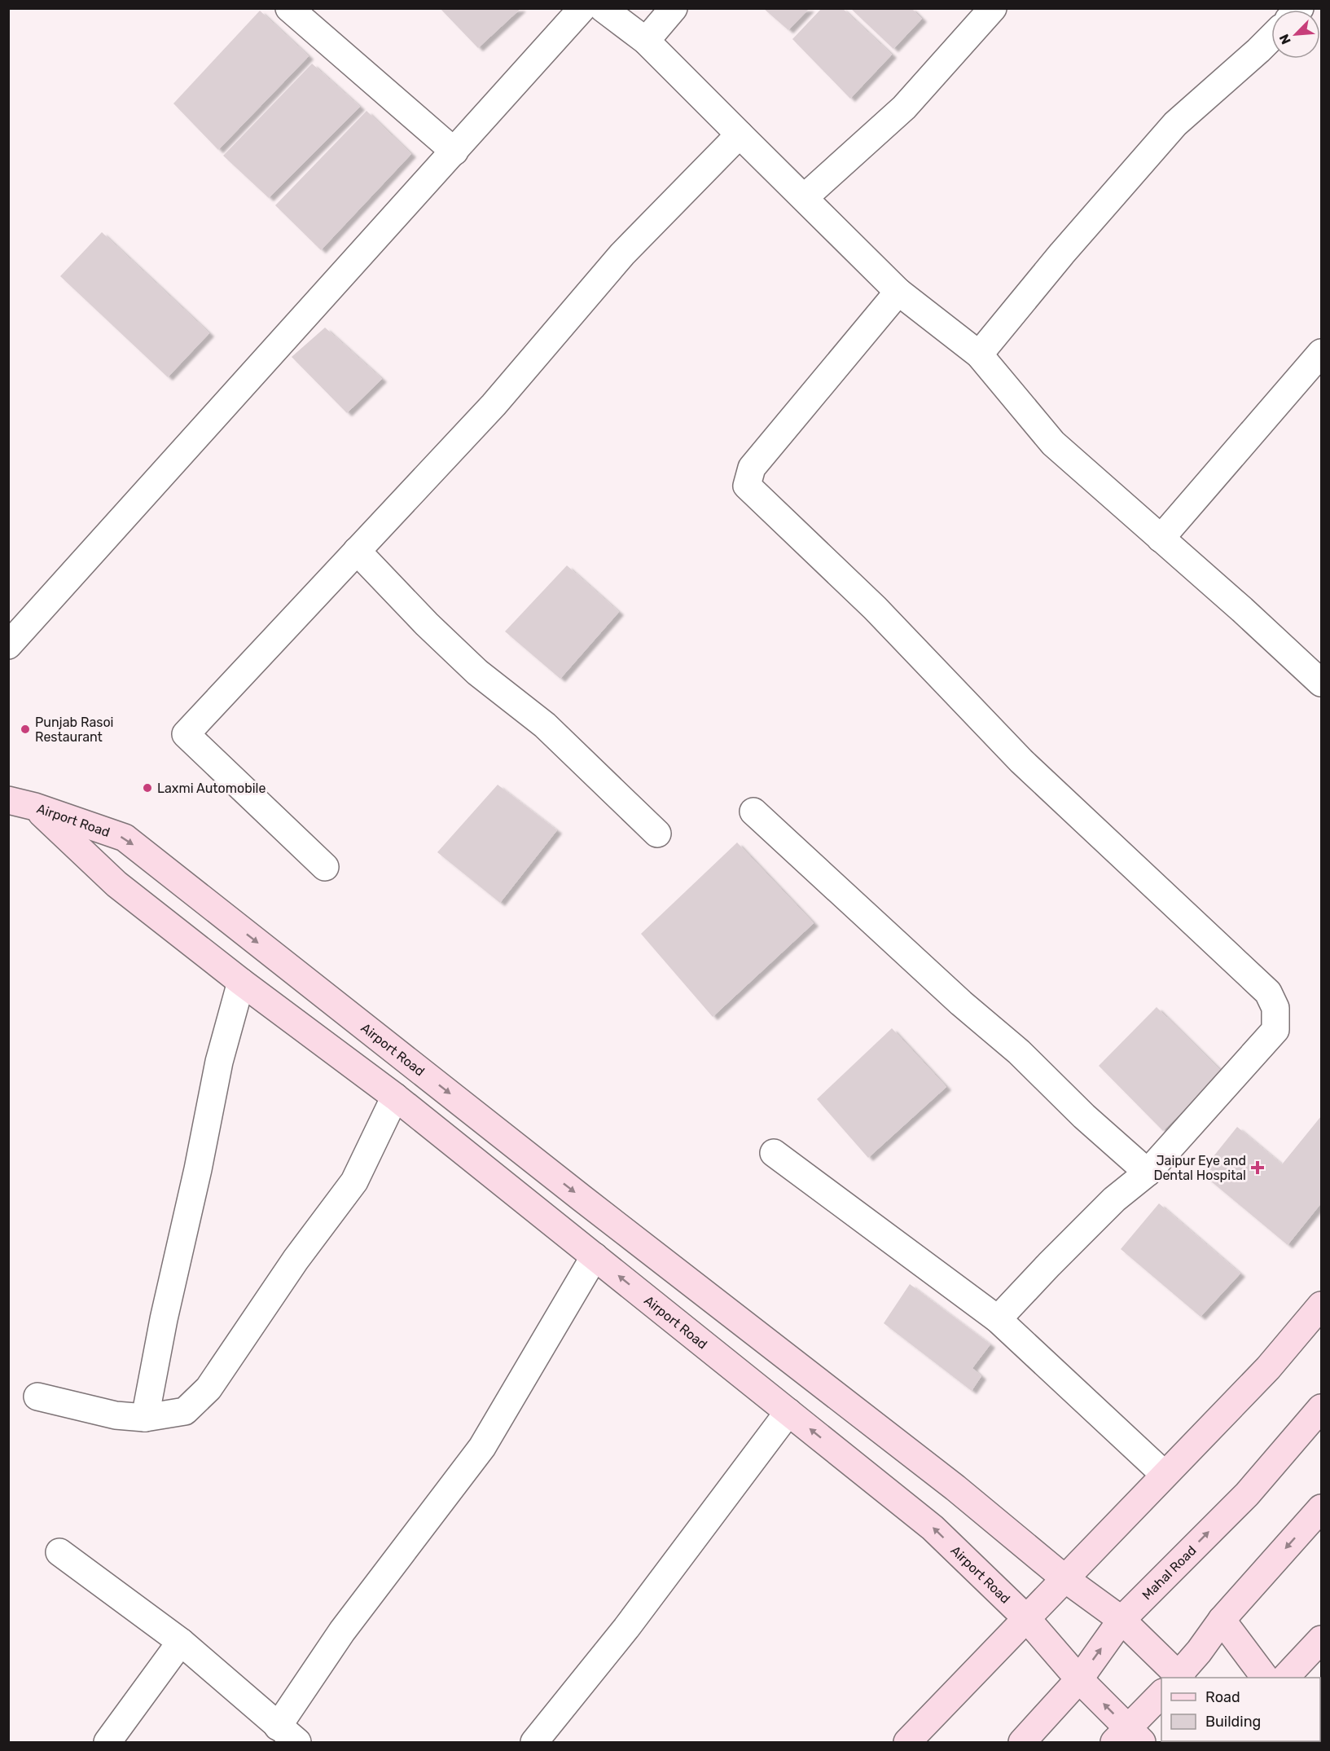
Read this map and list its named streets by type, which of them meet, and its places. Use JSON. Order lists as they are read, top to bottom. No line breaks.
{"streets":{"street":["Airport Road","Mahal Road"]},"crossings":[["Airport Road","Mahal Road"]],"places":{"other":["Punjab Rasoi Restaurant","Laxmi Automobile"],"health":["Jaipur Eye and Dental Hospital"]},"legend":["Road","Building"],"north":"bottom left"}
